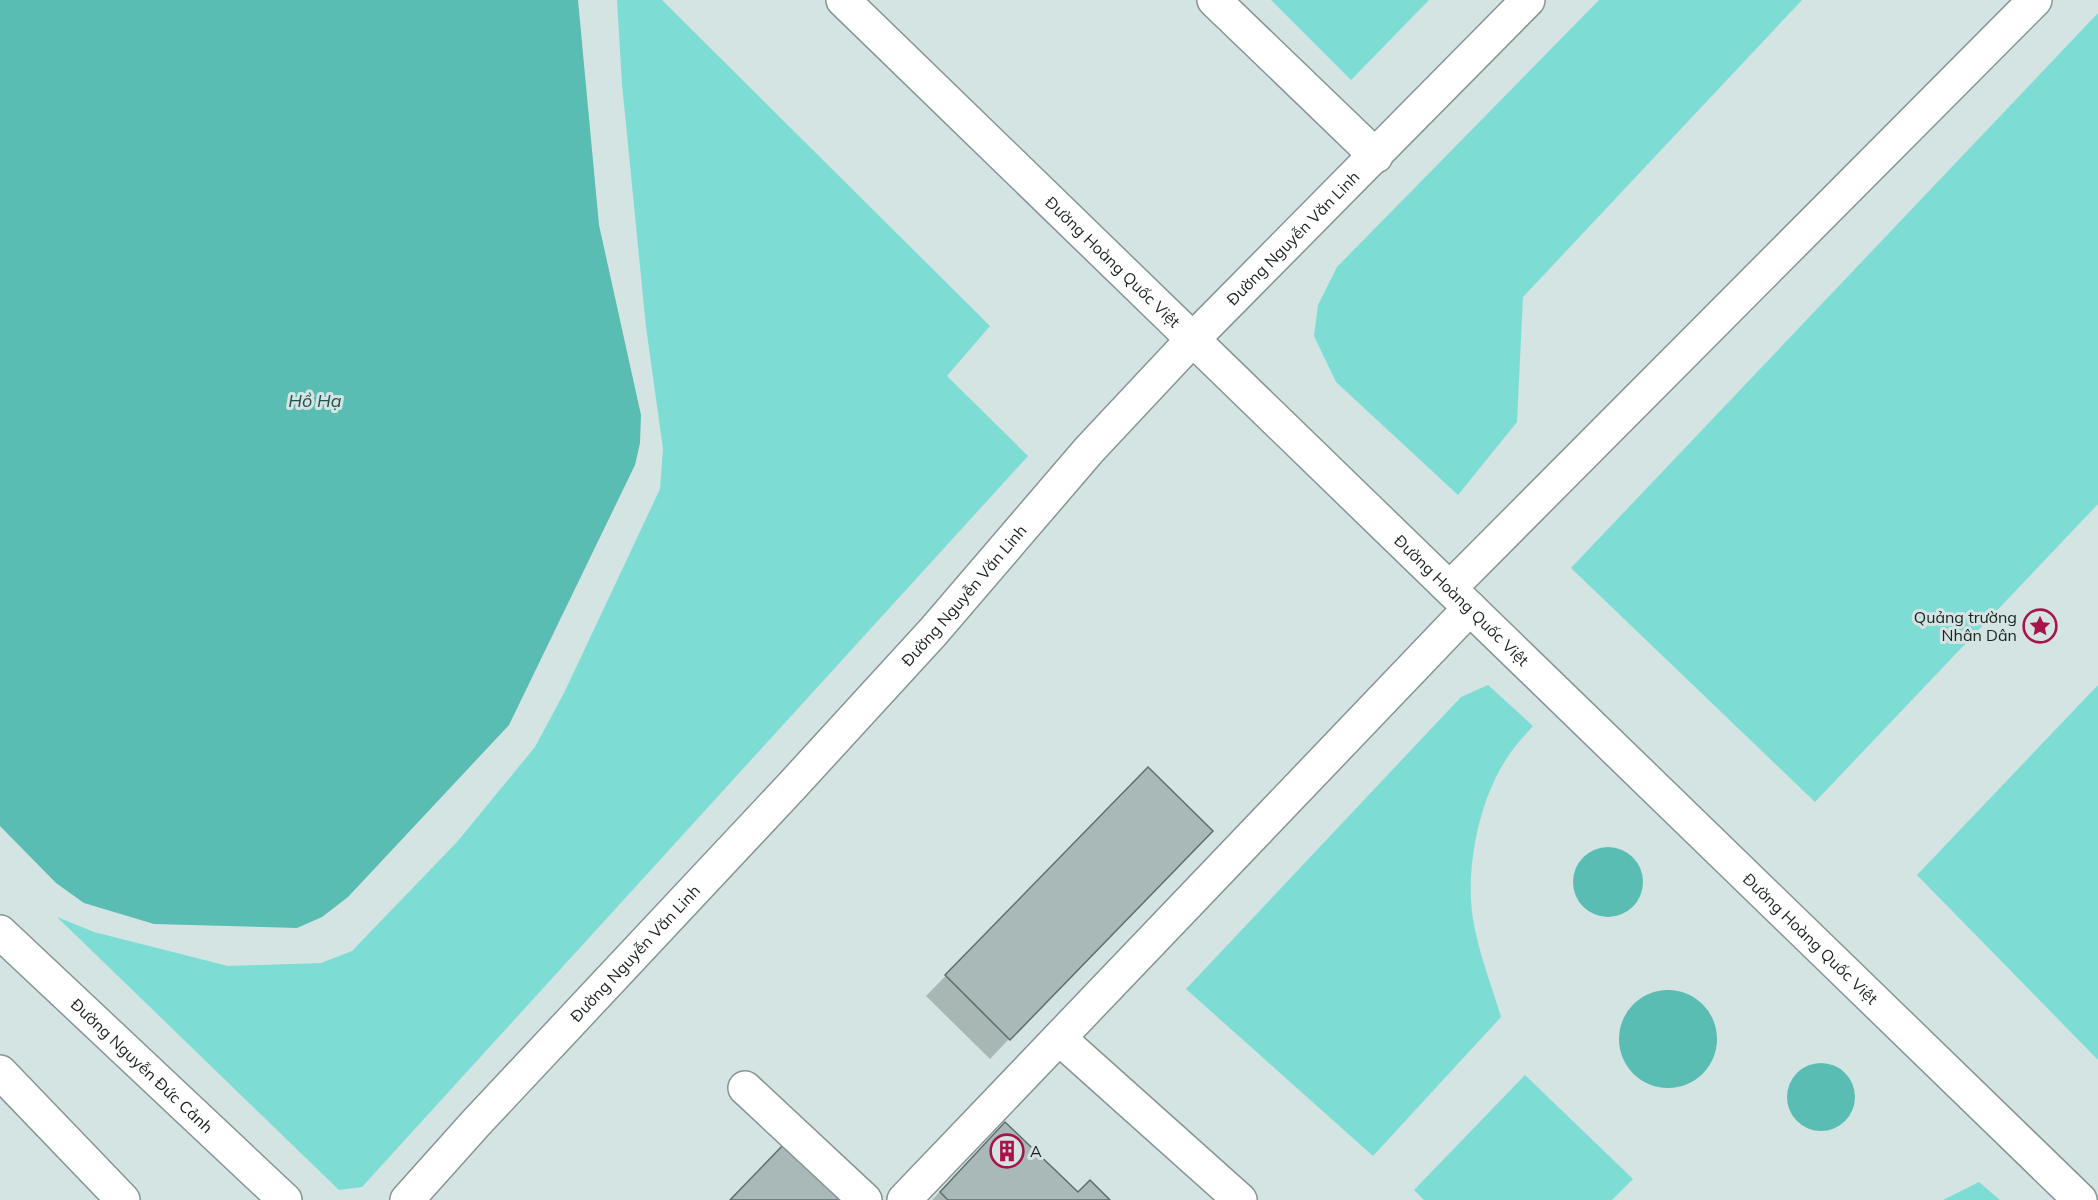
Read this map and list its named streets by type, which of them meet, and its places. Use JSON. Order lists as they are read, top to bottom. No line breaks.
{"streets":{"street":["Đường Nguyễn Văn Linh","Đường Hoàng Quốc Việt","Đường Nguyễn Đức Cảnh"]},"crossings":[["Đường Nguyễn Văn Linh","Đường Hoàng Quốc Việt"]],"water":["Hồ Hạ"],"places":{"place":["Quảng trường Nhân Dân"],"building":["A"]}}
